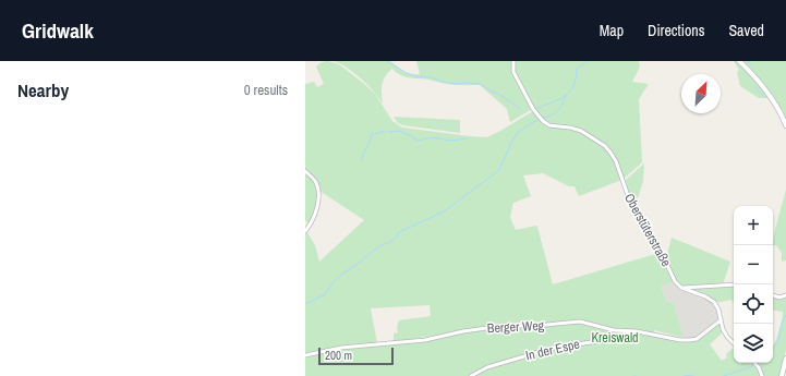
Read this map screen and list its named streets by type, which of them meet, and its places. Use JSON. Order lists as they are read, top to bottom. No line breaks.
{"streets":{"street":["Oberstüterstraße","Berger Weg","In der Espe"]},"crossings":[["Berger Weg","In der Espe"]],"parks":["Kreiswald"],"scale_bar":"200 m","north":"top right","page":{"header":"Gridwalk","nav":["Map","Directions","Saved"],"heading":["Nearby","0 results"],"map_buttons":["+","−"],"scale":"200 m"}}
